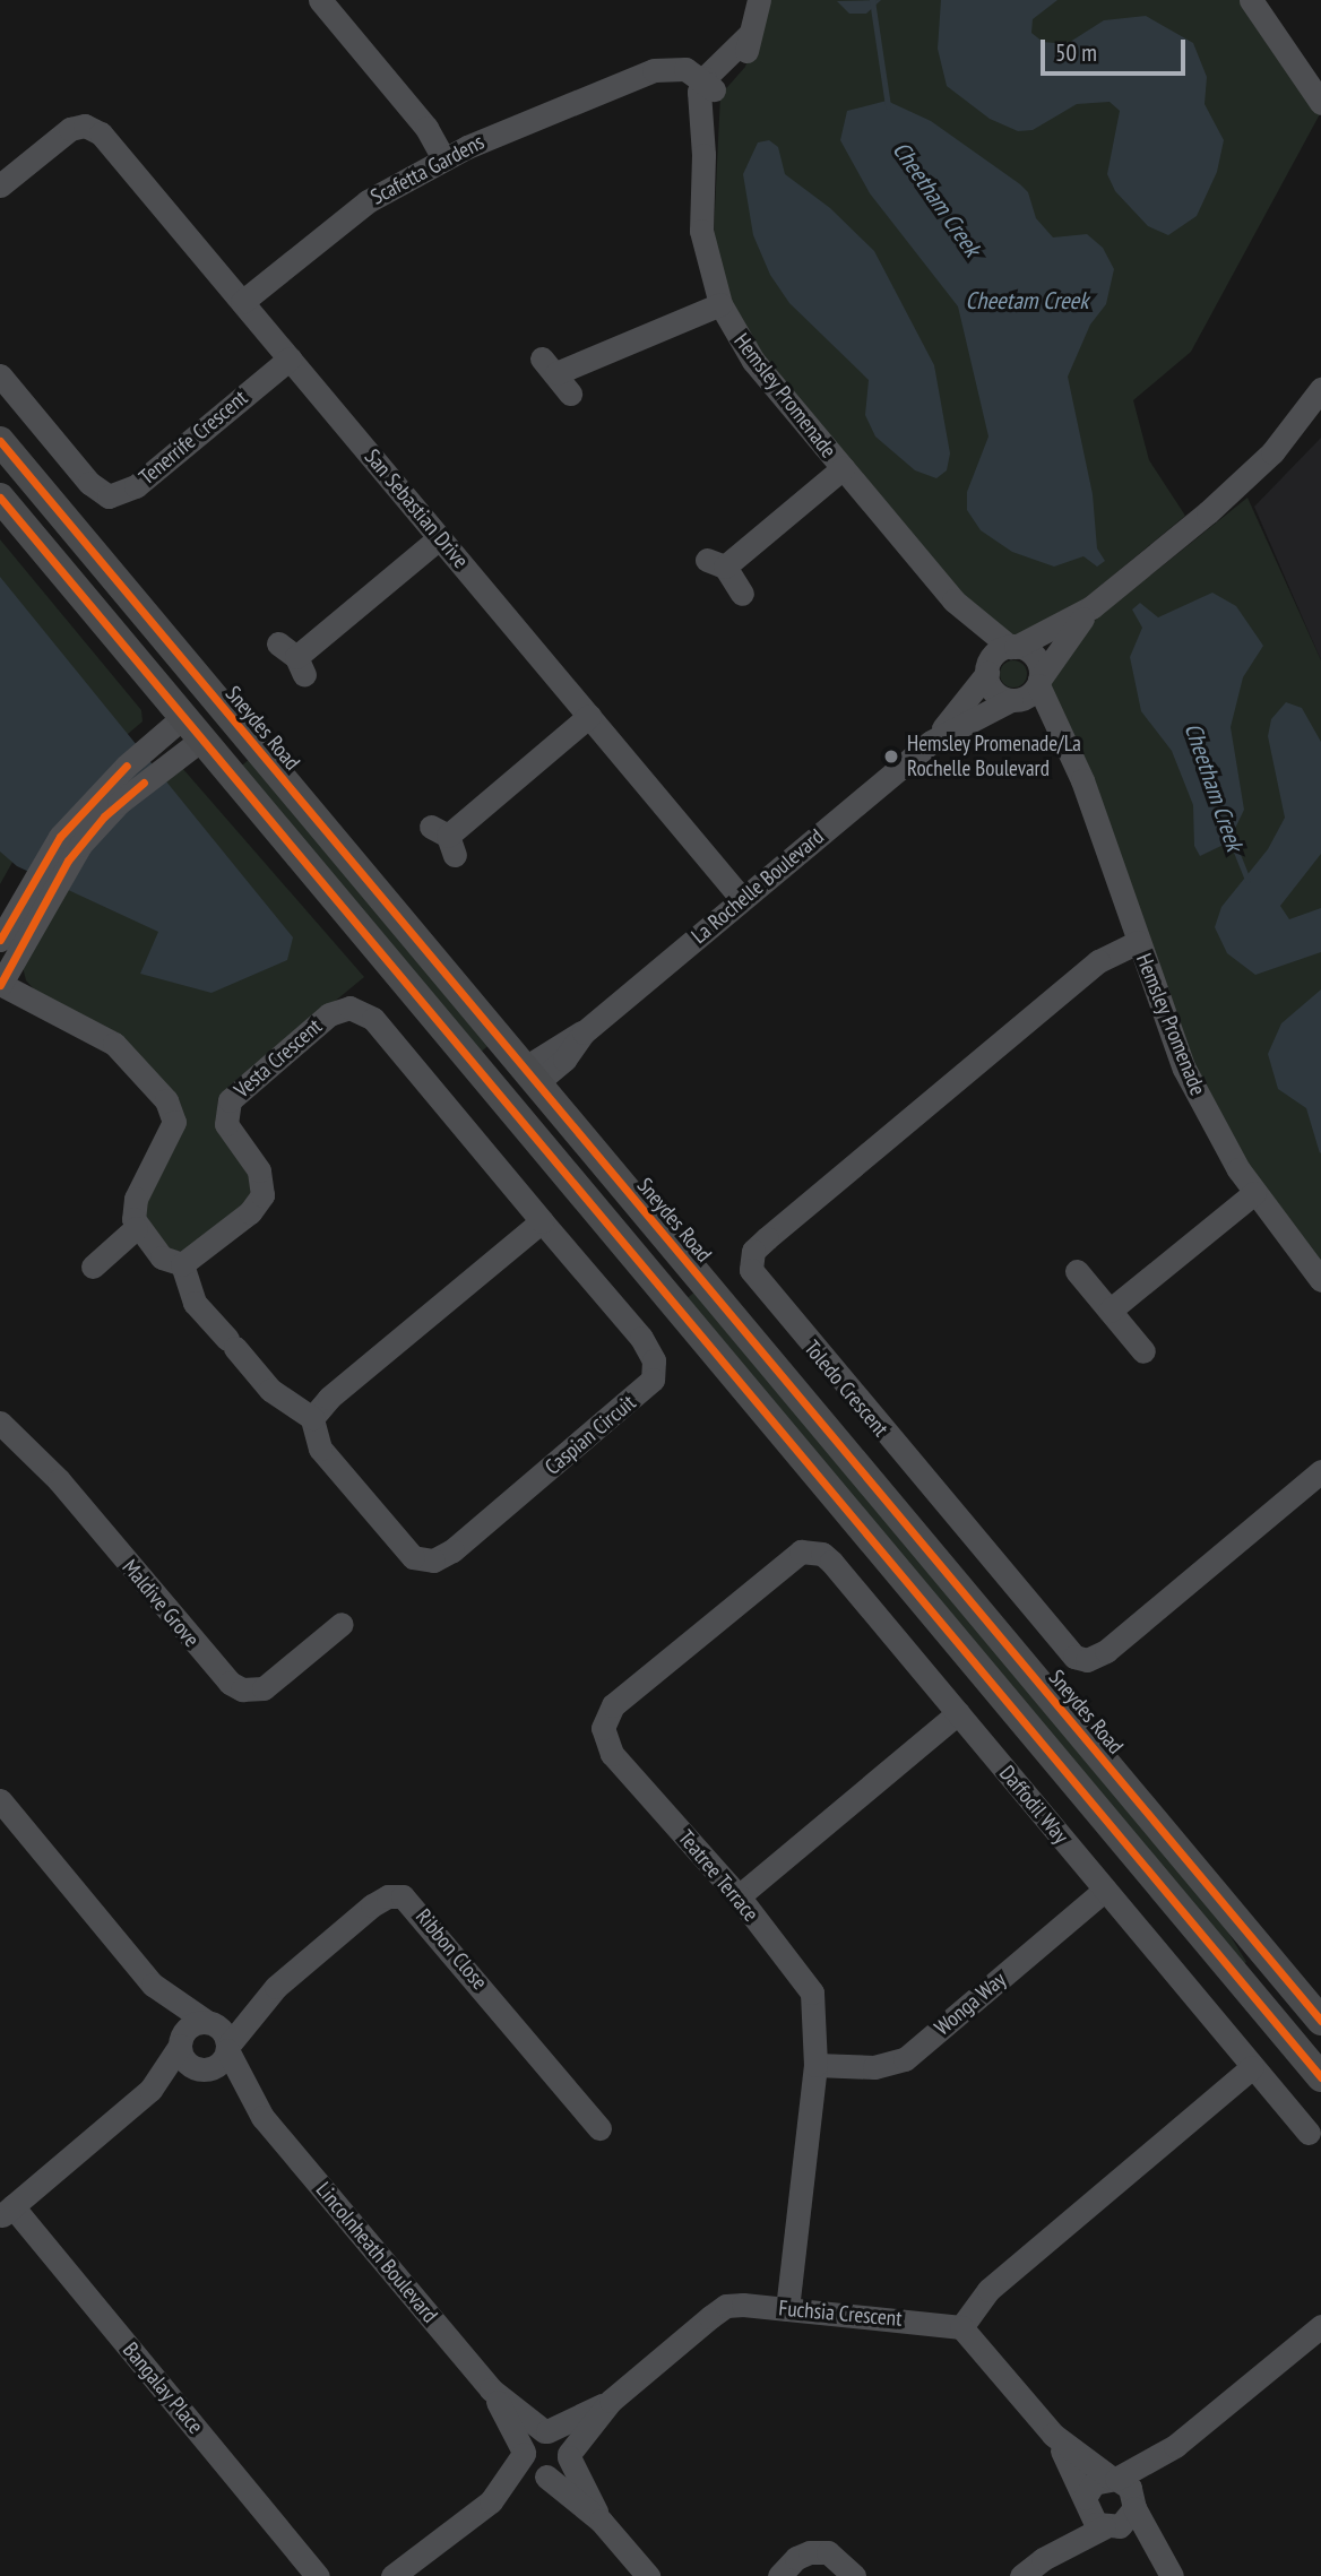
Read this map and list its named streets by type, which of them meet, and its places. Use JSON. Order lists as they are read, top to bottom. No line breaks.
{"streets":{"main road":["Sneydes Road"],"street":["Scafetta Gardens","Hemsley Promenade","Tenerrife Crescent","San Sebastian Drive","La Rochelle Boulevard","Vesta Crescent","Toledo Crescent","Caspian Circuit","Maldive Grove","Daffodil Way","Teatree Terrace","Ribbon Close","Wonga Way","Lincolnheath Boulevard","Fuchsia Crescent","Bangalay Place"]},"crossings":[["Scafetta Gardens","Hemsley Promenade"],["Scafetta Gardens","San Sebastian Drive"],["Hemsley Promenade","La Rochelle Boulevard"],["Hemsley Promenade","Toledo Crescent"],["Tenerrife Crescent","San Sebastian Drive"],["San Sebastian Drive","La Rochelle Boulevard"],["Sneydes Road","La Rochelle Boulevard"],["Vesta Crescent","Caspian Circuit"],["Daffodil Way","Teatree Terrace"],["Daffodil Way","Wonga Way"],["Teatree Terrace","Wonga Way"],["Teatree Terrace","Fuchsia Crescent"],["Ribbon Close","Lincolnheath Boulevard"],["Lincolnheath Boulevard","Fuchsia Crescent"]],"water":["Cheetham Creek","Cheetam Creek"],"places":["Hemsley Promenade/La Rochelle Boulevard"],"scale_bar":"50 m"}
